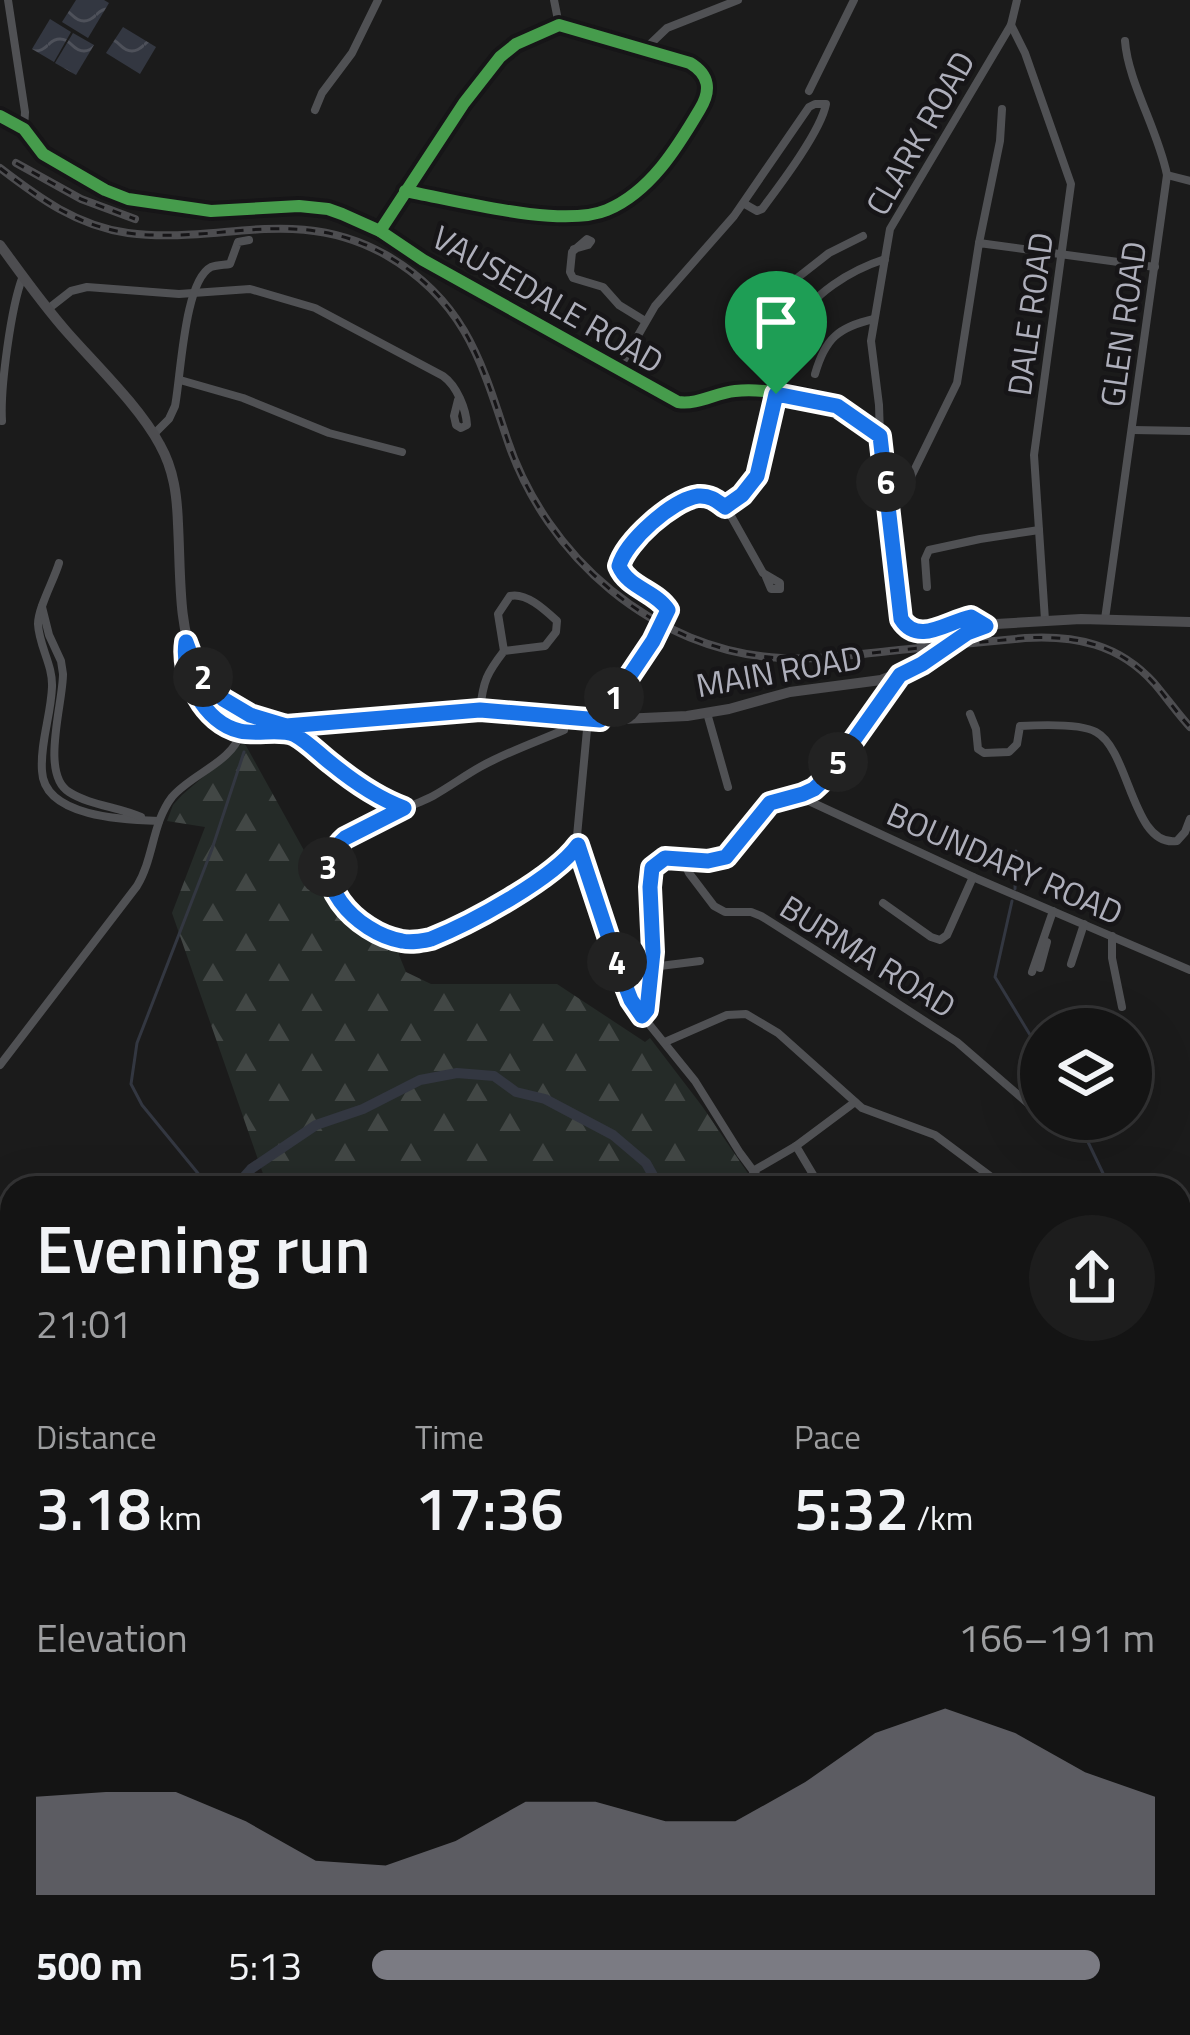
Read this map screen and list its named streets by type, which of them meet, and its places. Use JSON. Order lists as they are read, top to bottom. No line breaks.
{"streets":{"main road":["MAIN ROAD"],"street":["CLARK ROAD","VAUSEDALE ROAD","DALE ROAD","GLEN ROAD","BOUNDARY ROAD","BURMA ROAD"]},"crossings":[["CLARK ROAD","VAUSEDALE ROAD"],["CLARK ROAD","DALE ROAD"],["DALE ROAD","MAIN ROAD"],["GLEN ROAD","MAIN ROAD"]],"page":{"pins":["6","2","1","5","3","4"],"heading":["Evening run","21:01"],"stats":[["Distance","3.18 km"],["Time","17:36"],["Pace","5:32 /km"]],"chart":["Elevation","166–191 m"],"list":[{"name":"500 m","note":"5:13"}]}}
